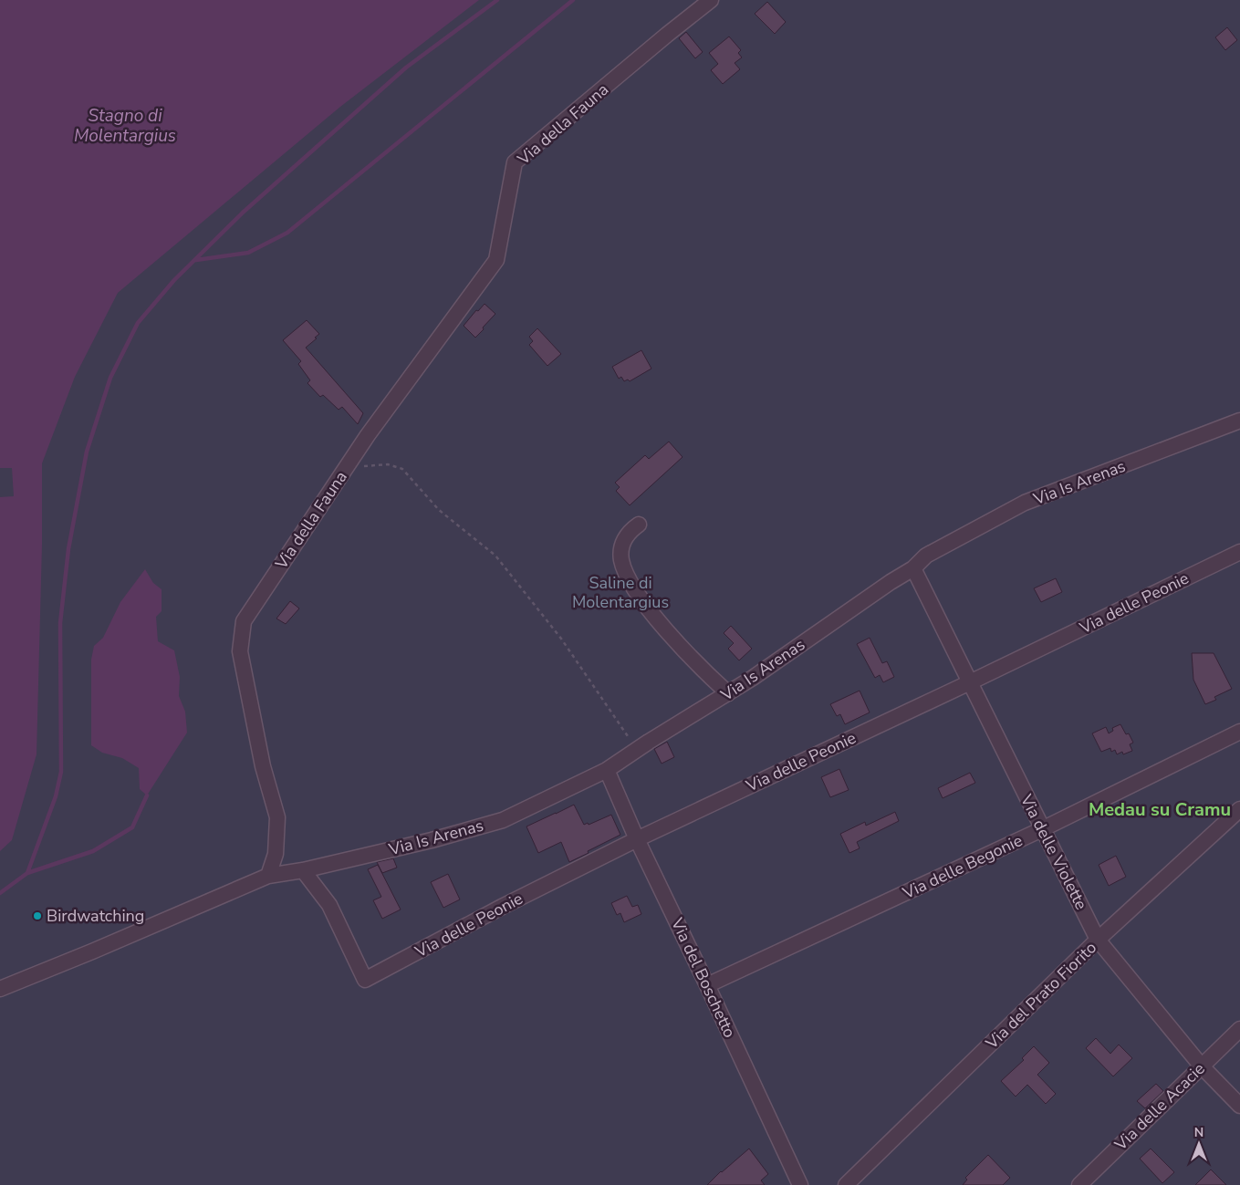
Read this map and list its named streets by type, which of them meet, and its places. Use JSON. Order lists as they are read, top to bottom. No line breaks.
{"streets":{"street":["Via della Fauna","Via Is Arenas","Via delle Peonie","Via delle Violette","Via delle Begonie","Via del Boschetto","Via del Prato Fiorito","Via delle Acacie"]},"crossings":[["Via della Fauna","Via Is Arenas"],["Via Is Arenas","Via delle Peonie"],["Via Is Arenas","Via delle Violette"],["Via Is Arenas","Via del Boschetto"],["Via delle Peonie","Via delle Violette"],["Via delle Peonie","Via del Boschetto"],["Via delle Violette","Via delle Begonie"],["Via delle Violette","Via del Prato Fiorito"],["Via delle Violette","Via delle Acacie"],["Via delle Begonie","Via del Boschetto"]],"districts":["Medau su Cramu"],"water":["Stagno di Molentargius"],"parks":["Saline di Molentargius"],"places":["Birdwatching"],"north":"top"}
